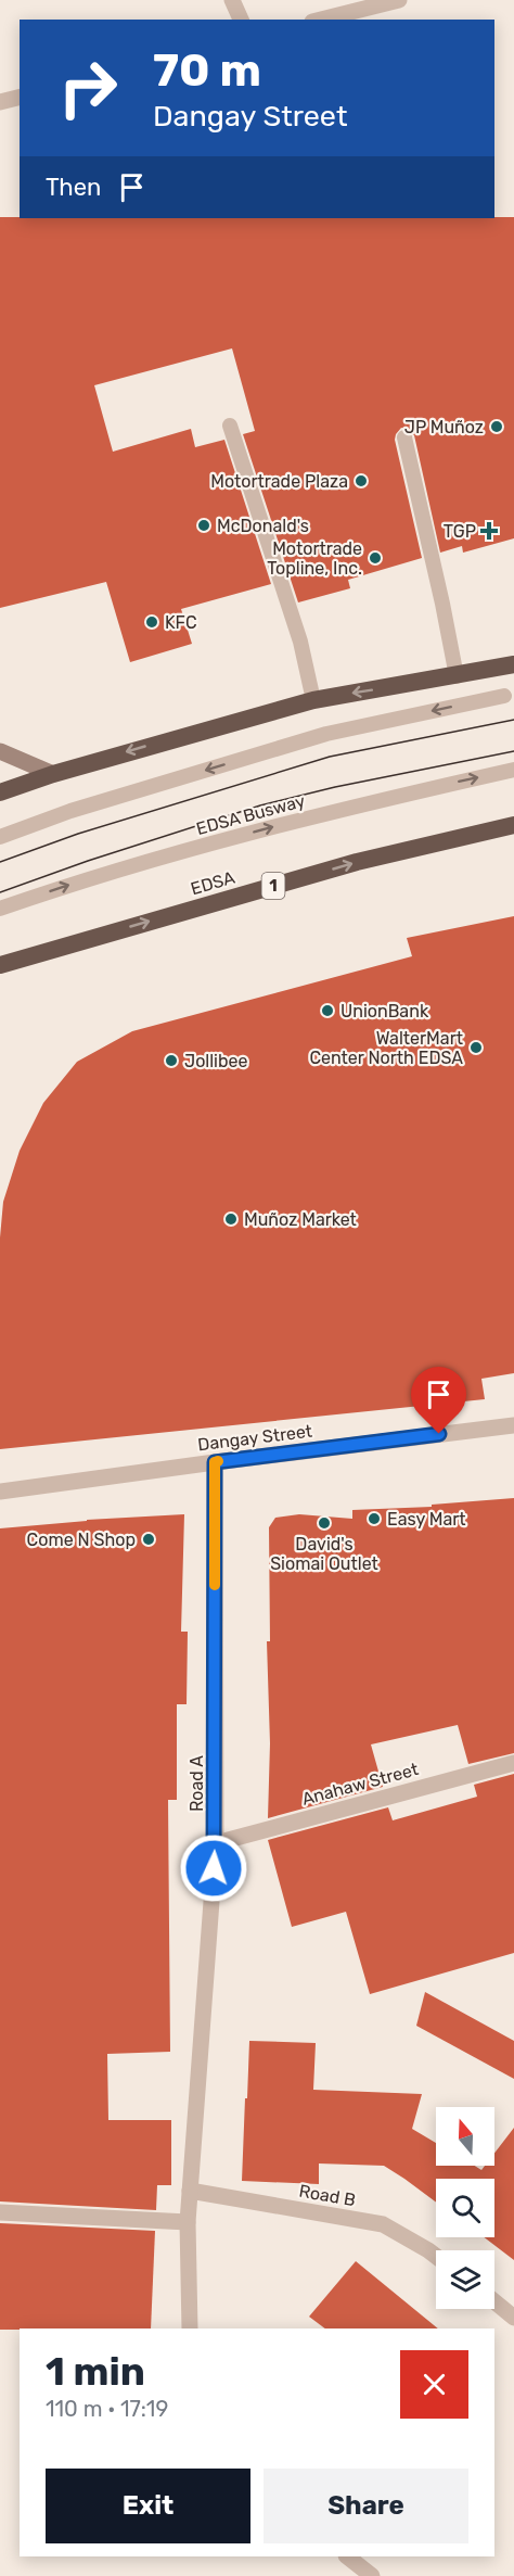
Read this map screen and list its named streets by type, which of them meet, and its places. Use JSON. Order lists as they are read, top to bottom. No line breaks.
{"streets":{"highway":["EDSA","1"],"street":["Dangay Street","Road A","Anahaw Street","Road B"],"lane":["EDSA Busway"]},"crossings":[["Dangay Street","Road A"],["Road A","Anahaw Street"],["Road A","Road B"]],"one_way":["EDSA"],"places":{"other":["JP Muñoz","Motortrade Plaza","McDonald's","Motortrade Topline, Inc.","KFC","UnionBank","WalterMart Center North EDSA","Jollibee","Muñoz Market","Easy Mart","David's Siomai Outlet","Come N Shop"],"health":["TGP"]},"north":"top","page":{"turn":["70 m","Dangay Street"],"then":"Then","heading":["1 min","110 m · 17:19"],"buttons":["Exit","Share"]}}
